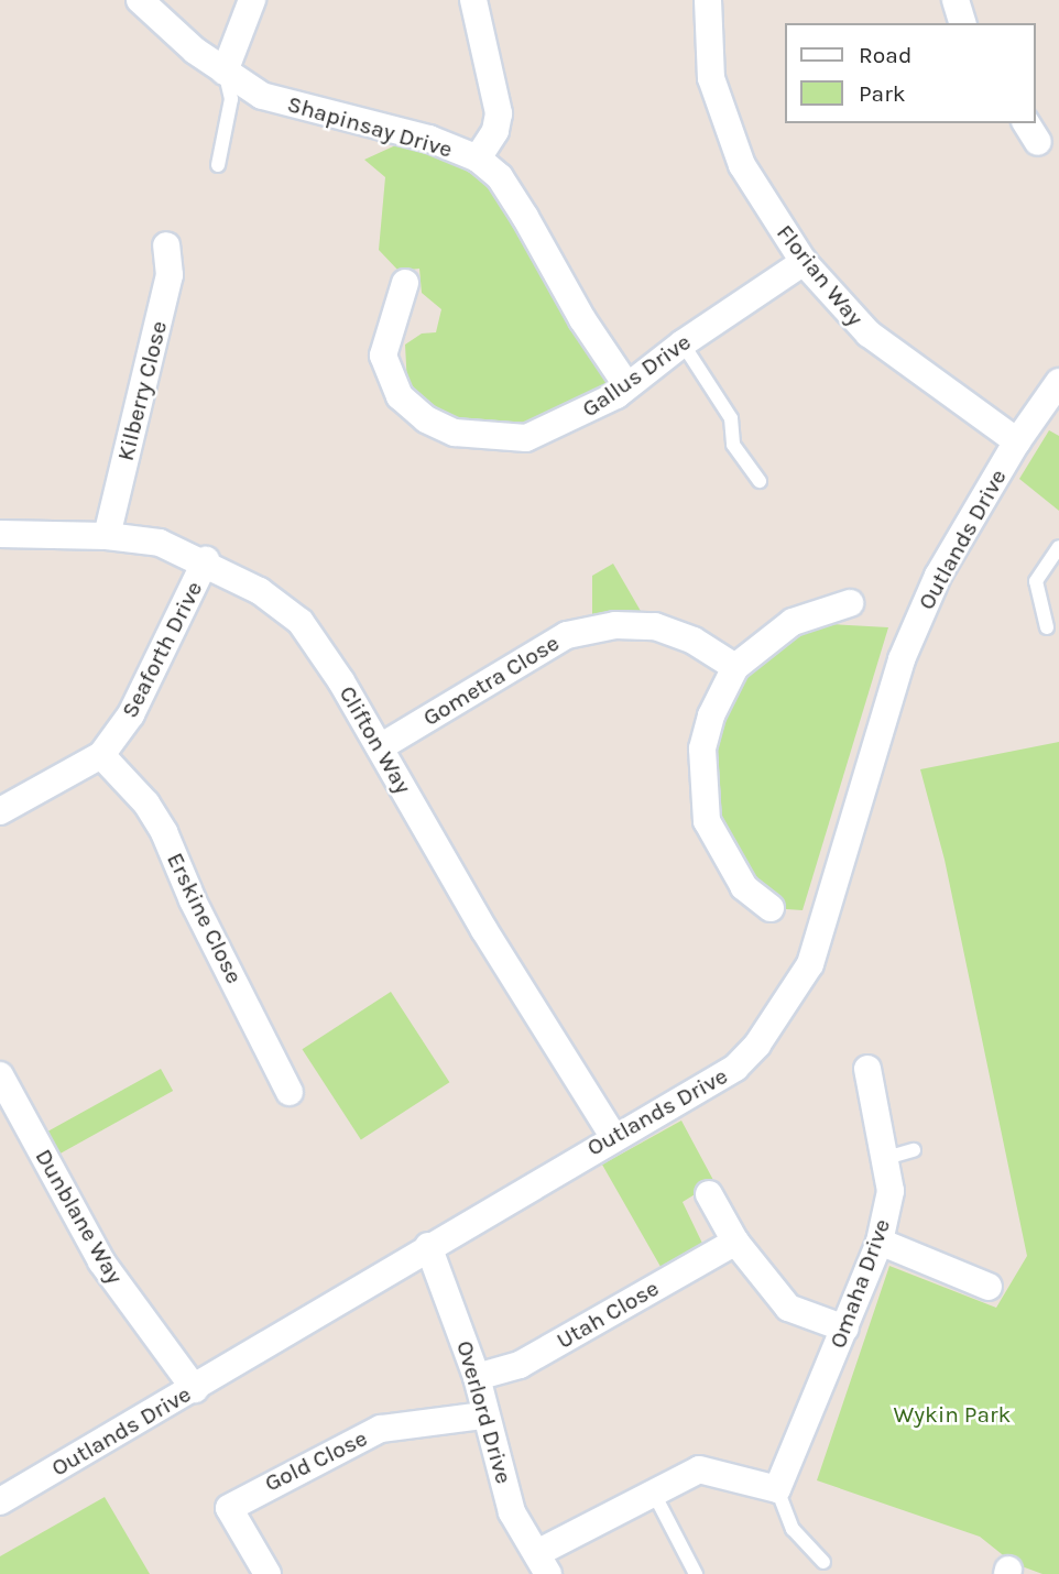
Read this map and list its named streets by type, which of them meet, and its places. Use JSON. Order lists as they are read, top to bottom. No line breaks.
{"streets":{"street":["Shapinsay Drive","Florian Way","Gallus Drive","Kilberry Close","Outlands Drive","Seaforth Drive","Gometra Close","Clifton Way","Erskine Close","Dunblane Way","Omaha Drive","Utah Close","Overlord Drive","Gold Close"]},"crossings":[["Shapinsay Drive","Gallus Drive"],["Florian Way","Gallus Drive"],["Florian Way","Outlands Drive"],["Kilberry Close","Clifton Way"],["Outlands Drive","Clifton Way"],["Outlands Drive","Dunblane Way"],["Outlands Drive","Overlord Drive"],["Seaforth Drive","Clifton Way"],["Seaforth Drive","Erskine Close"],["Gometra Close","Clifton Way"],["Utah Close","Overlord Drive"],["Overlord Drive","Gold Close"]],"parks":["Wykin Park"],"legend":["Road","Park"]}
